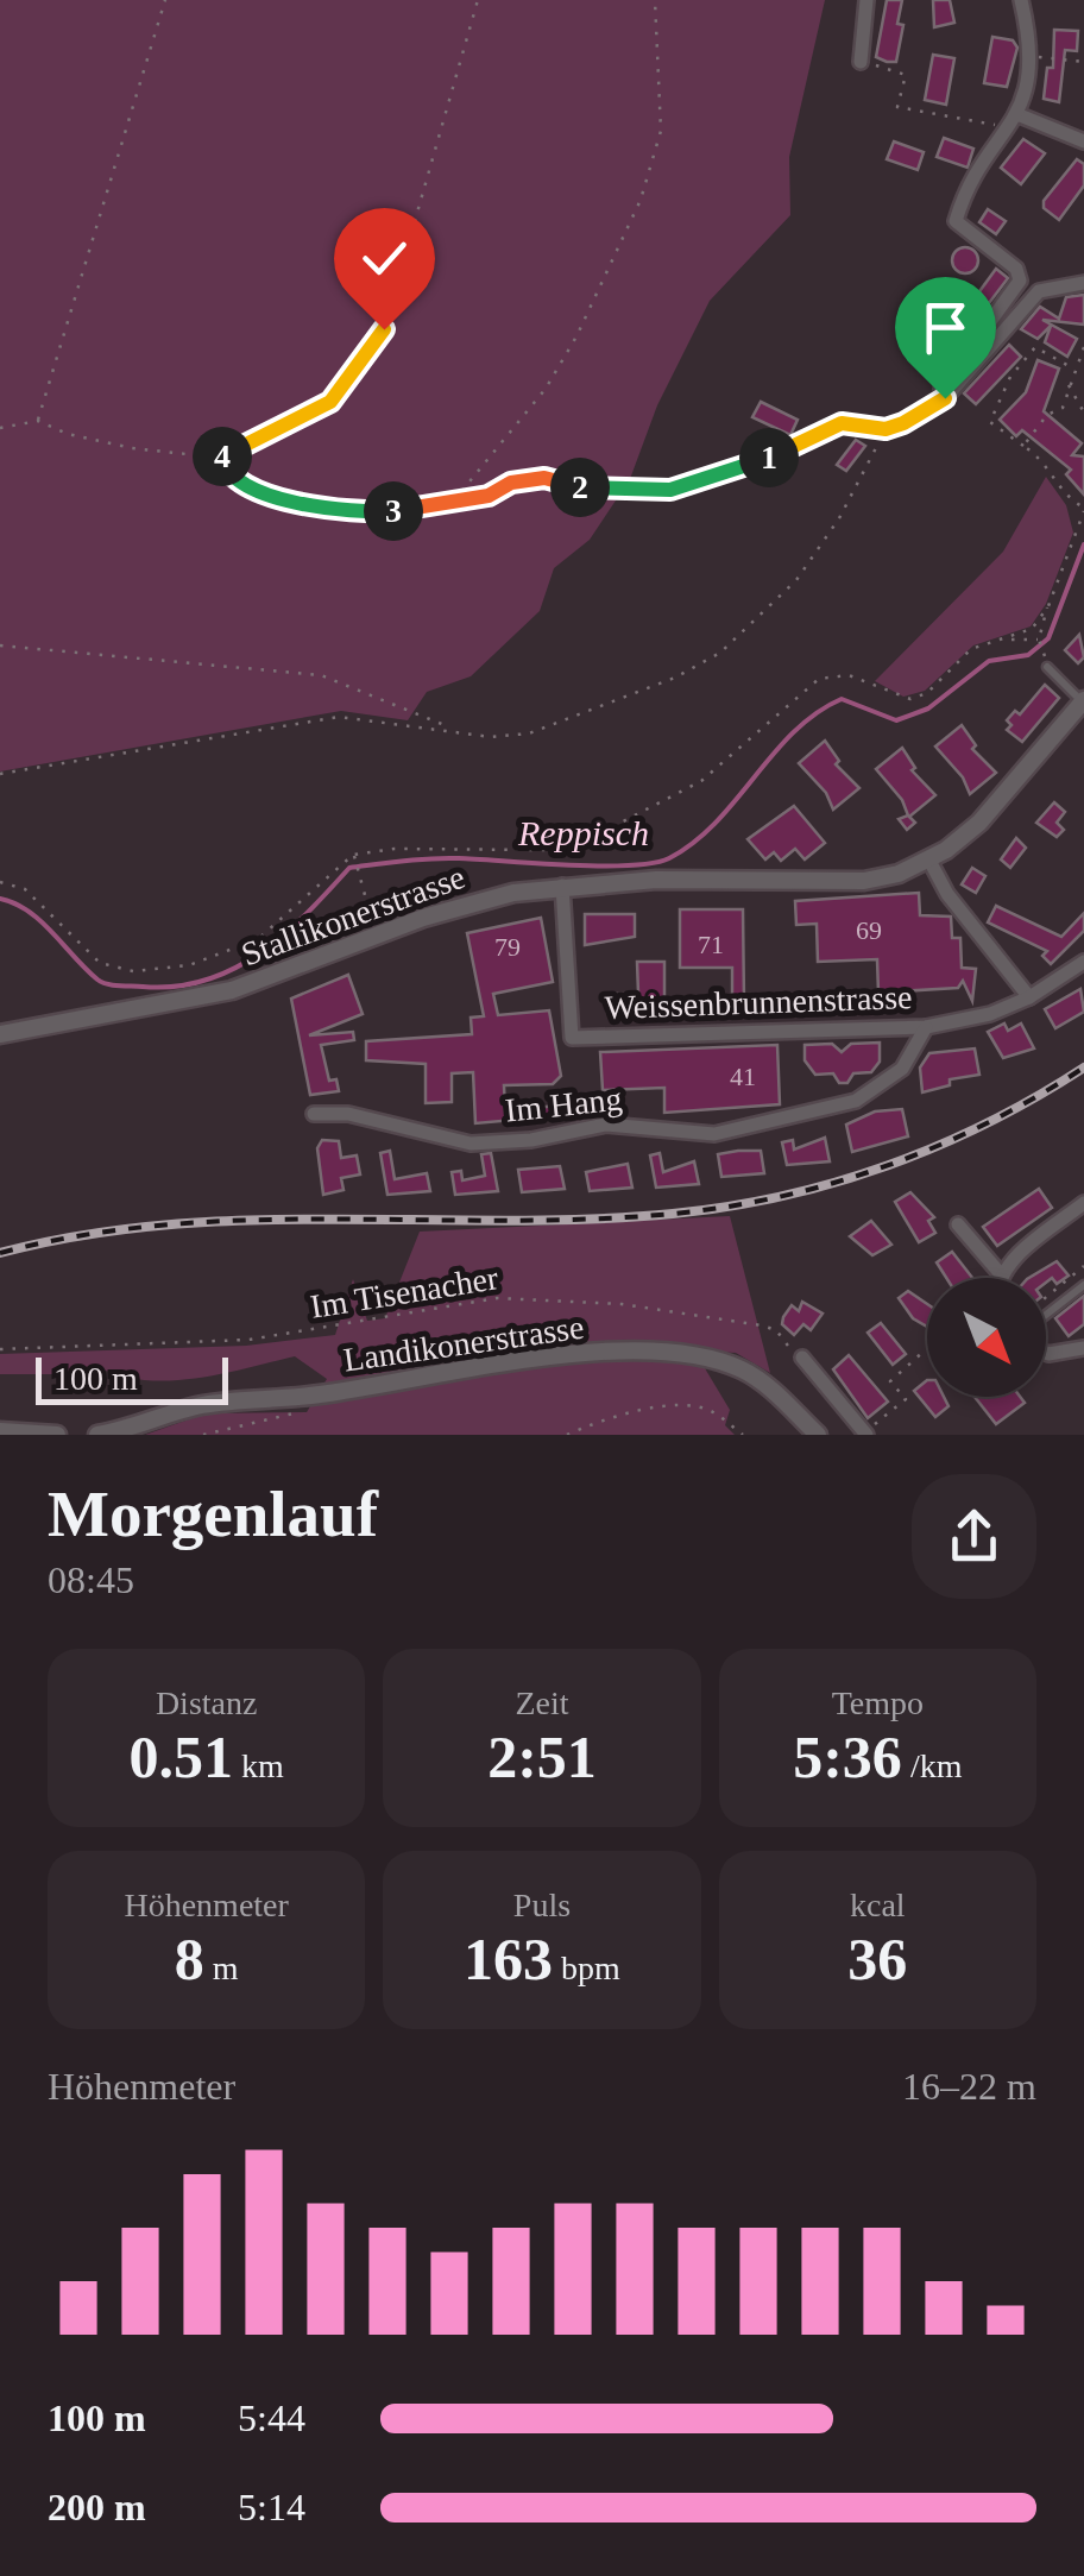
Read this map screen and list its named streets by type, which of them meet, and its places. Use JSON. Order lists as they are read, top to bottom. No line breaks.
{"streets":{"street":["Stallikonerstrasse","Weissenbrunnenstrasse","Im Hang","Landikonerstrasse"],"path":["Im Tisenacher"]},"crossings":[["Stallikonerstrasse","Weissenbrunnenstrasse"],["Weissenbrunnenstrasse","Im Hang"]],"water":["Reppisch"],"house_numbers":["69","71","79","41"],"scale_bar":"100 m","north":"bottom right","page":{"pins":["4","1","2","3"],"scale":"100 m","heading":["Morgenlauf","08:45"],"stats":[["Distanz","0.51 km"],["Zeit","2:51"],["Tempo","5:36 /km"],["Höhenmeter","8 m"],["Puls","163 bpm"],["kcal","36"]],"chart":["Höhenmeter","16–22 m"],"list":[{"name":"100 m","note":"5:44"},{"name":"200 m","note":"5:14"}]}}
